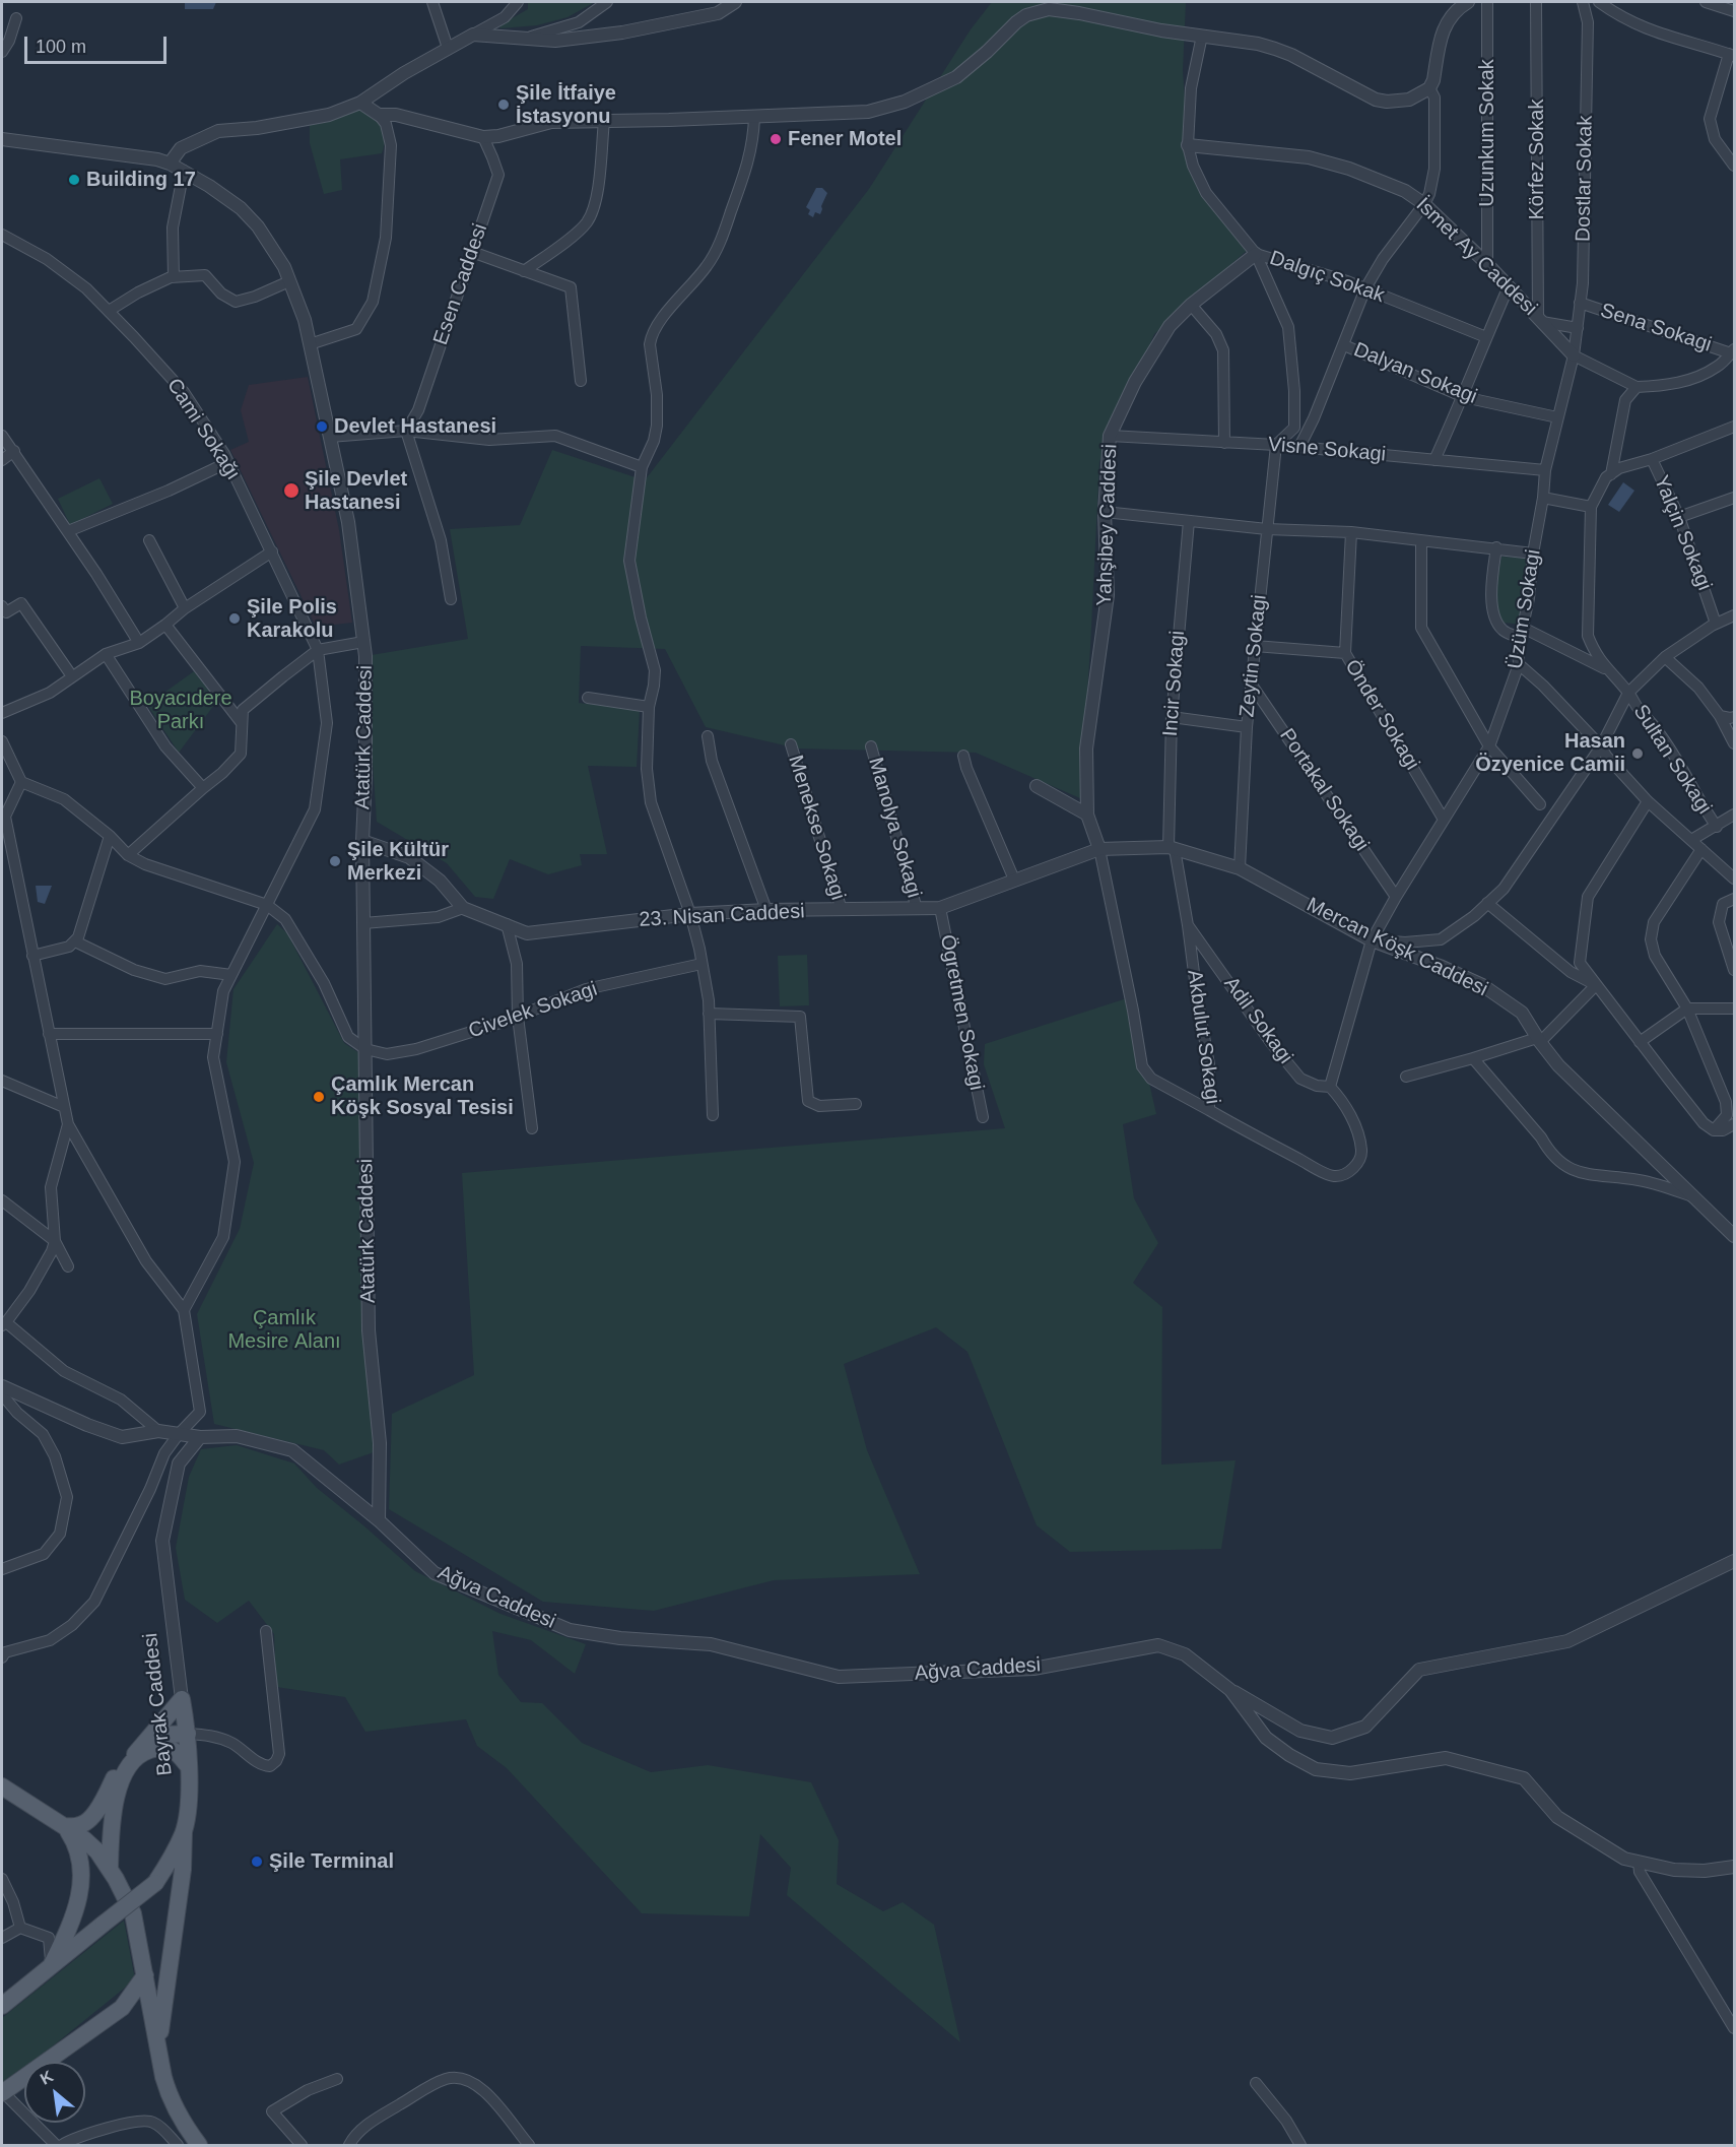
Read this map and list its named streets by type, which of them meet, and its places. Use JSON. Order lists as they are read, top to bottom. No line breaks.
{"streets":{"main road":["Bayrak Caddesi"],"street":["Uzunkum Sokak","Körfez Sokak","Dostlar Sokak","İsmet Ay Caddesi","Dalgıç Sokak","Esen Caddesi","Sena Sokagi","Dalyan Sokagi","Cami Sokağı","Visne Sokagi","Yahşibey Caddesi","Yalçin Sokagi","Üzüm Sokagi","Zeytin Sokagi","Incir Sokagi","Önder Sokagi","Atatürk Caddesi","Sultan Sokagi","Portakal Sokagi","Menekse Sokagi","Manolya Sokagi","23. Nisan Caddesi","Mercan Köşk Caddesi","Civelek Sokagi","Ögretmen Sokagi","Adil Sokagi","Akbulut Sokagi","Ağva Caddesi"]},"crossings":[["Uzunkum Sokak","İsmet Ay Caddesi"],["Körfez Sokak","İsmet Ay Caddesi"],["Dostlar Sokak","İsmet Ay Caddesi"],["Dostlar Sokak","Sena Sokagi"],["Dostlar Sokak","Üzüm Sokagi"],["İsmet Ay Caddesi","Dalgıç Sokak"],["İsmet Ay Caddesi","Üzüm Sokagi"],["Dalgıç Sokak","Yahşibey Caddesi"],["Dalyan Sokagi","Üzüm Sokagi"],["Visne Sokagi","Yahşibey Caddesi"],["Visne Sokagi","Üzüm Sokagi"],["Visne Sokagi","Zeytin Sokagi"],["Üzüm Sokagi","Önder Sokagi"],["Üzüm Sokagi","Portakal Sokagi"],["Üzüm Sokagi","Mercan Köşk Caddesi"],["Üzüm Sokagi","Adil Sokagi"],["Zeytin Sokagi","Portakal Sokagi"],["Zeytin Sokagi","Mercan Köşk Caddesi"],["Incir Sokagi","Mercan Köşk Caddesi"],["Incir Sokagi","Akbulut Sokagi"],["Atatürk Caddesi","Civelek Sokagi"],["Atatürk Caddesi","Ağva Caddesi"],["Menekse Sokagi","23. Nisan Caddesi"],["Manolya Sokagi","23. Nisan Caddesi"],["23. Nisan Caddesi","Mercan Köşk Caddesi"],["23. Nisan Caddesi","Ögretmen Sokagi"],["Mercan Köşk Caddesi","Akbulut Sokagi"],["Adil Sokagi","Akbulut Sokagi"],["Ağva Caddesi","Bayrak Caddesi"]],"parks":["Boyacıdere Parkı","Çamlık Mesire Alanı"],"places":["Şile İtfaiye İstasyonu","Fener Motel","Building 17","Devlet Hastanesi","Şile Devlet Hastanesi","Şile Polis Karakolu","Hasan Özyenice Camii","Şile Kültür Merkezi","Çamlık Mercan Köşk Sosyal Tesisi","Şile Terminal"],"scale_bar":"100 m","north":"top left"}
